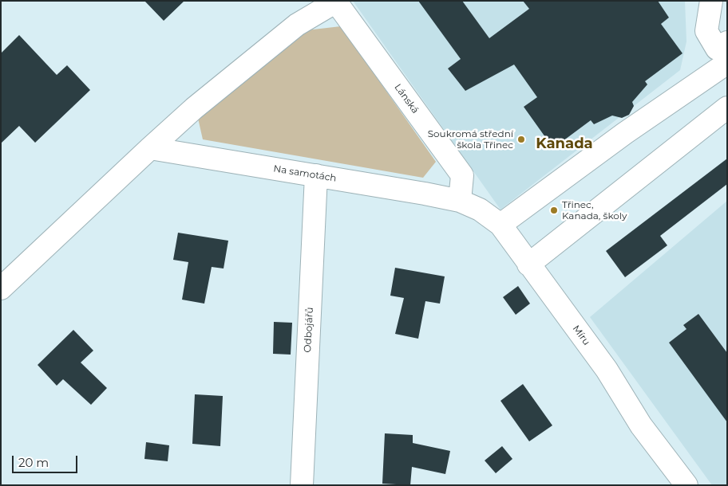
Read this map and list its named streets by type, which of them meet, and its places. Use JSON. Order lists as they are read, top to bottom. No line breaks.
{"streets":{"street":["Lánská","Na samotách","Odbojářů","Míru"]},"crossings":[["Lánská","Na samotách"],["Lánská","Míru"],["Na samotách","Odbojářů"],["Na samotách","Míru"]],"districts":["Kanada"],"places":["Soukromá střední škola Třinec","Třinec, Kanada, školy"],"scale_bar":"20 m"}
